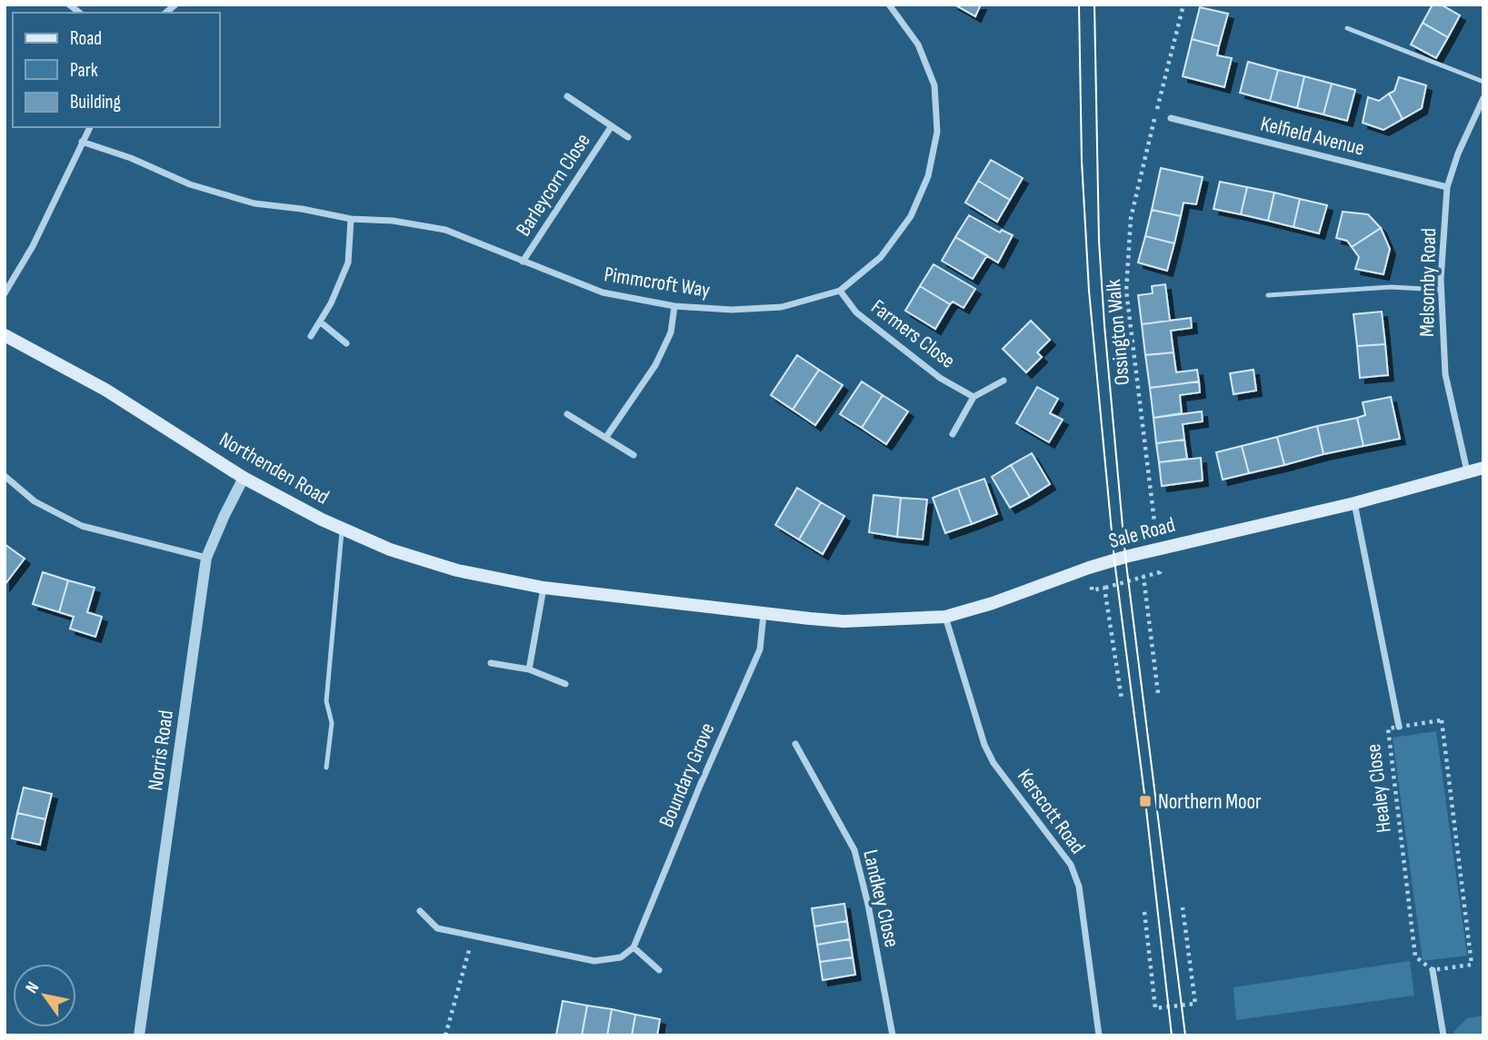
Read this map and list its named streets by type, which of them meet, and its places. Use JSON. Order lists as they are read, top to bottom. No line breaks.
{"streets":{"main road":["Northenden Road","Sale Road"],"street":["Kelfield Avenue","Barleycorn Close","Pimmcroft Way","Melsomby Road","Farmers Close","Norris Road","Boundary Grove","Healey Close","Kerscott Road","Landkey Close"],"path":["Ossington Walk"]},"crossings":[["Kelfield Avenue","Melsomby Road"],["Barleycorn Close","Pimmcroft Way"],["Pimmcroft Way","Farmers Close"],["Melsomby Road","Sale Road"],["Ossington Walk","Sale Road"],["Northenden Road","Sale Road"],["Northenden Road","Norris Road"],["Northenden Road","Boundary Grove"],["Sale Road","Healey Close"],["Sale Road","Kerscott Road"]],"places":{"transit":["Northern Moor"]},"legend":["Road","Park","Building"],"north":"top left"}
